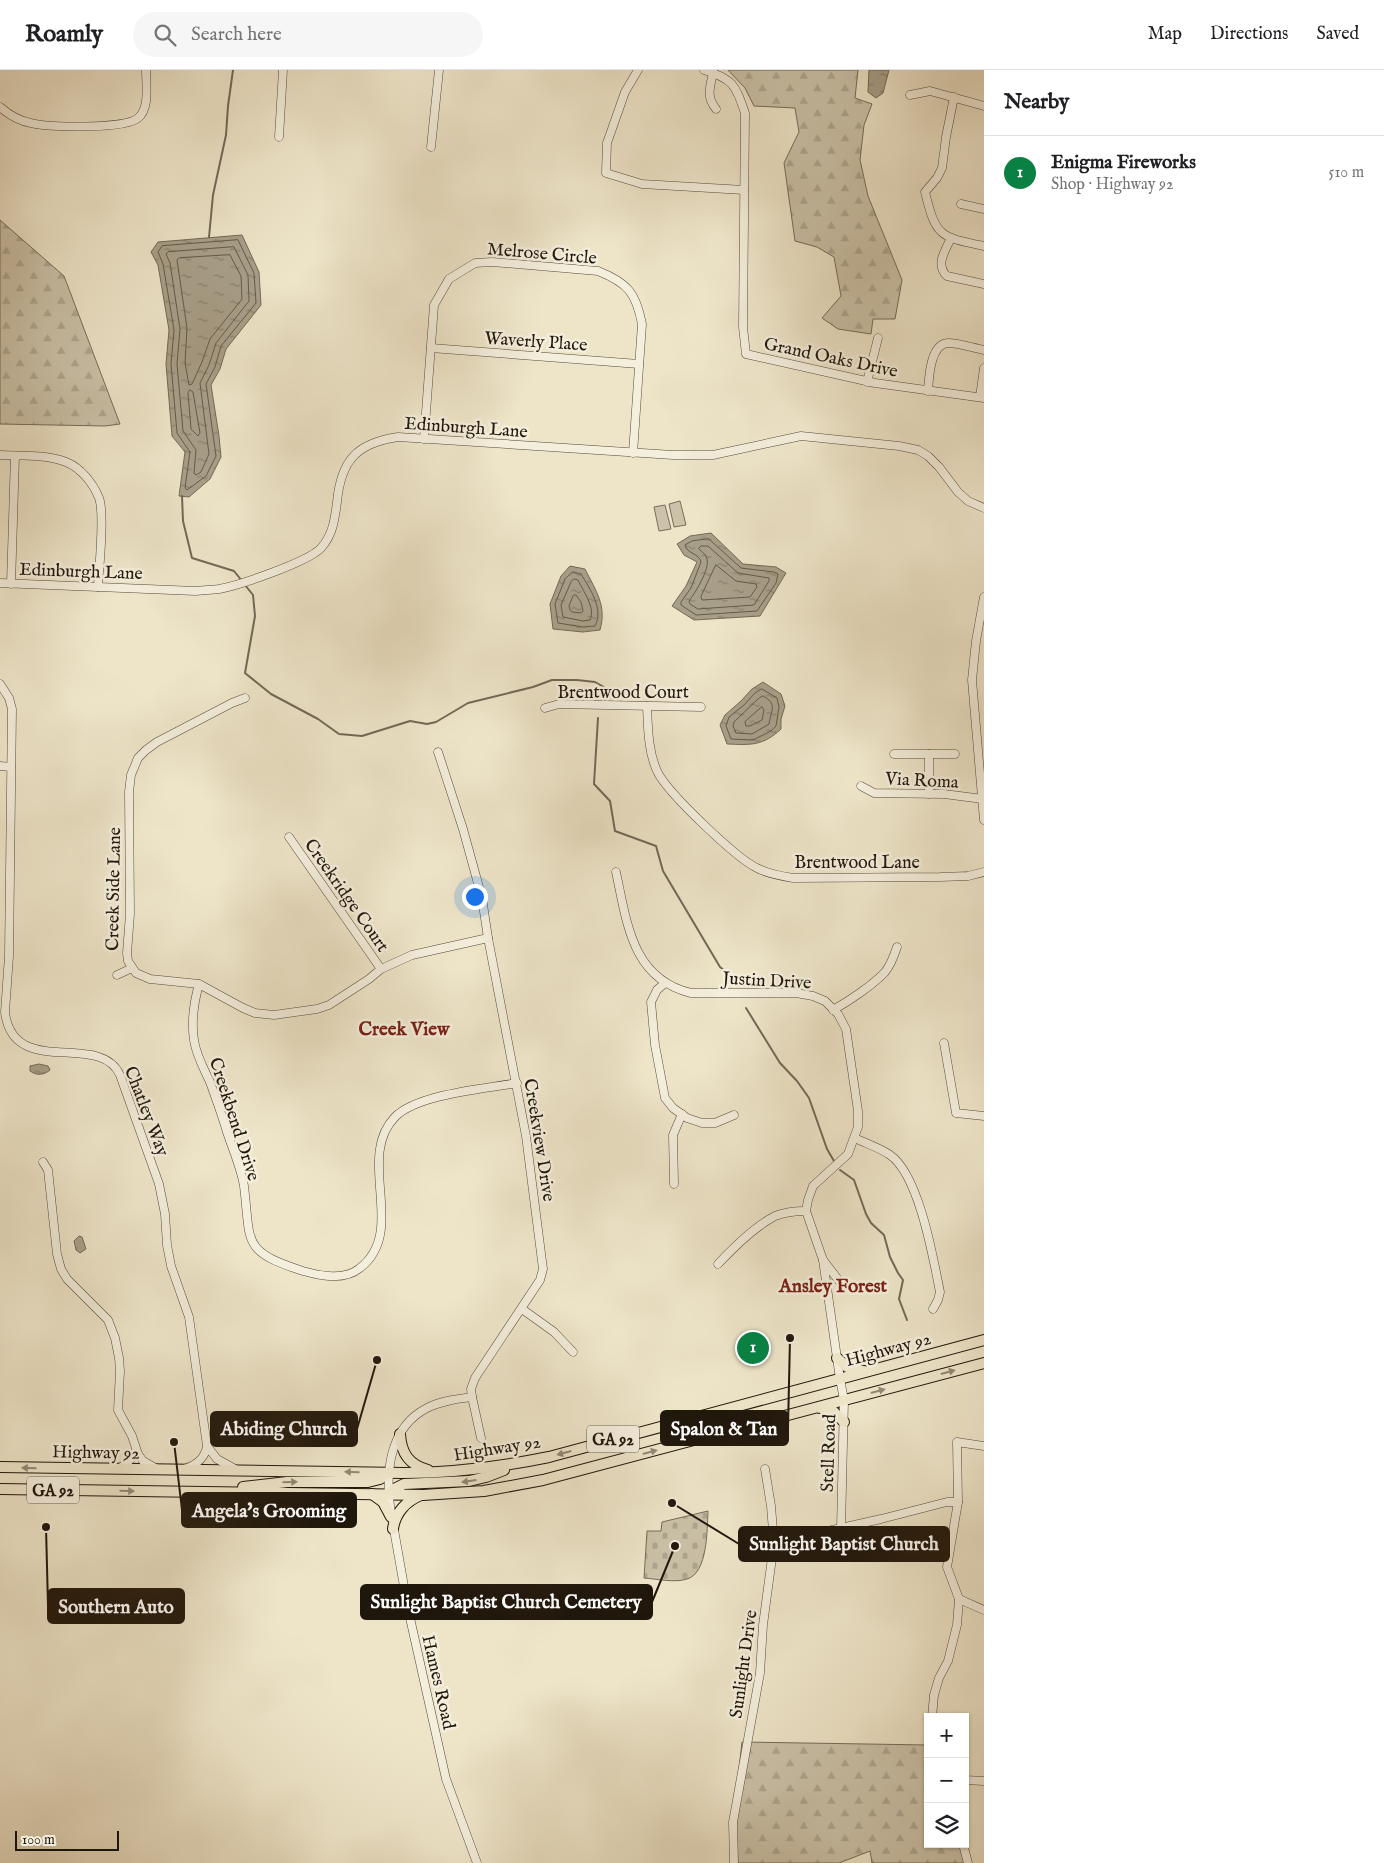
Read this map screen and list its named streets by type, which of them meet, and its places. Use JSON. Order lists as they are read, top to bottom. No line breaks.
{"streets":{"main road":["Highway 92","GA 92"],"street":["Melrose Circle","Waverly Place","Grand Oaks Drive","Edinburgh Lane","Brentwood Court","Via Roma","Brentwood Lane","Creek Side Lane","Creekridge Court","Justin Drive","Chatley Way","Creekbend Drive","Creekview Drive","Stell Road","Sunlight Drive","Hames Road"]},"crossings":[["Melrose Circle","Waverly Place"],["Melrose Circle","Edinburgh Lane"],["Brentwood Court","Brentwood Lane"],["Creek Side Lane","Creekridge Court"],["Creek Side Lane","Creekbend Drive"],["Creek Side Lane","Creekview Drive"],["Creekbend Drive","Creekview Drive"],["Highway 92","Stell Road"],["Highway 92","Hames Road"],["GA 92","Stell Road"],["GA 92","Hames Road"]],"districts":["Creek View","Ansley Forest"],"places":["Spalon & Tan","Abiding Church","Angela's Grooming","Sunlight Baptist Church","Southern Auto","Sunlight Baptist Church Cemetery"],"scale_bar":"100 m","page":{"header":"Roamly","search":"Search here","nav":["Map","Directions","Saved"],"heading":"Nearby","list":[{"mark":"1","name":"Enigma Fireworks","note":"Shop · Highway 92","value":"510 m"}],"pins":"1","map_buttons":["+","−"],"scale":"100 m"}}
